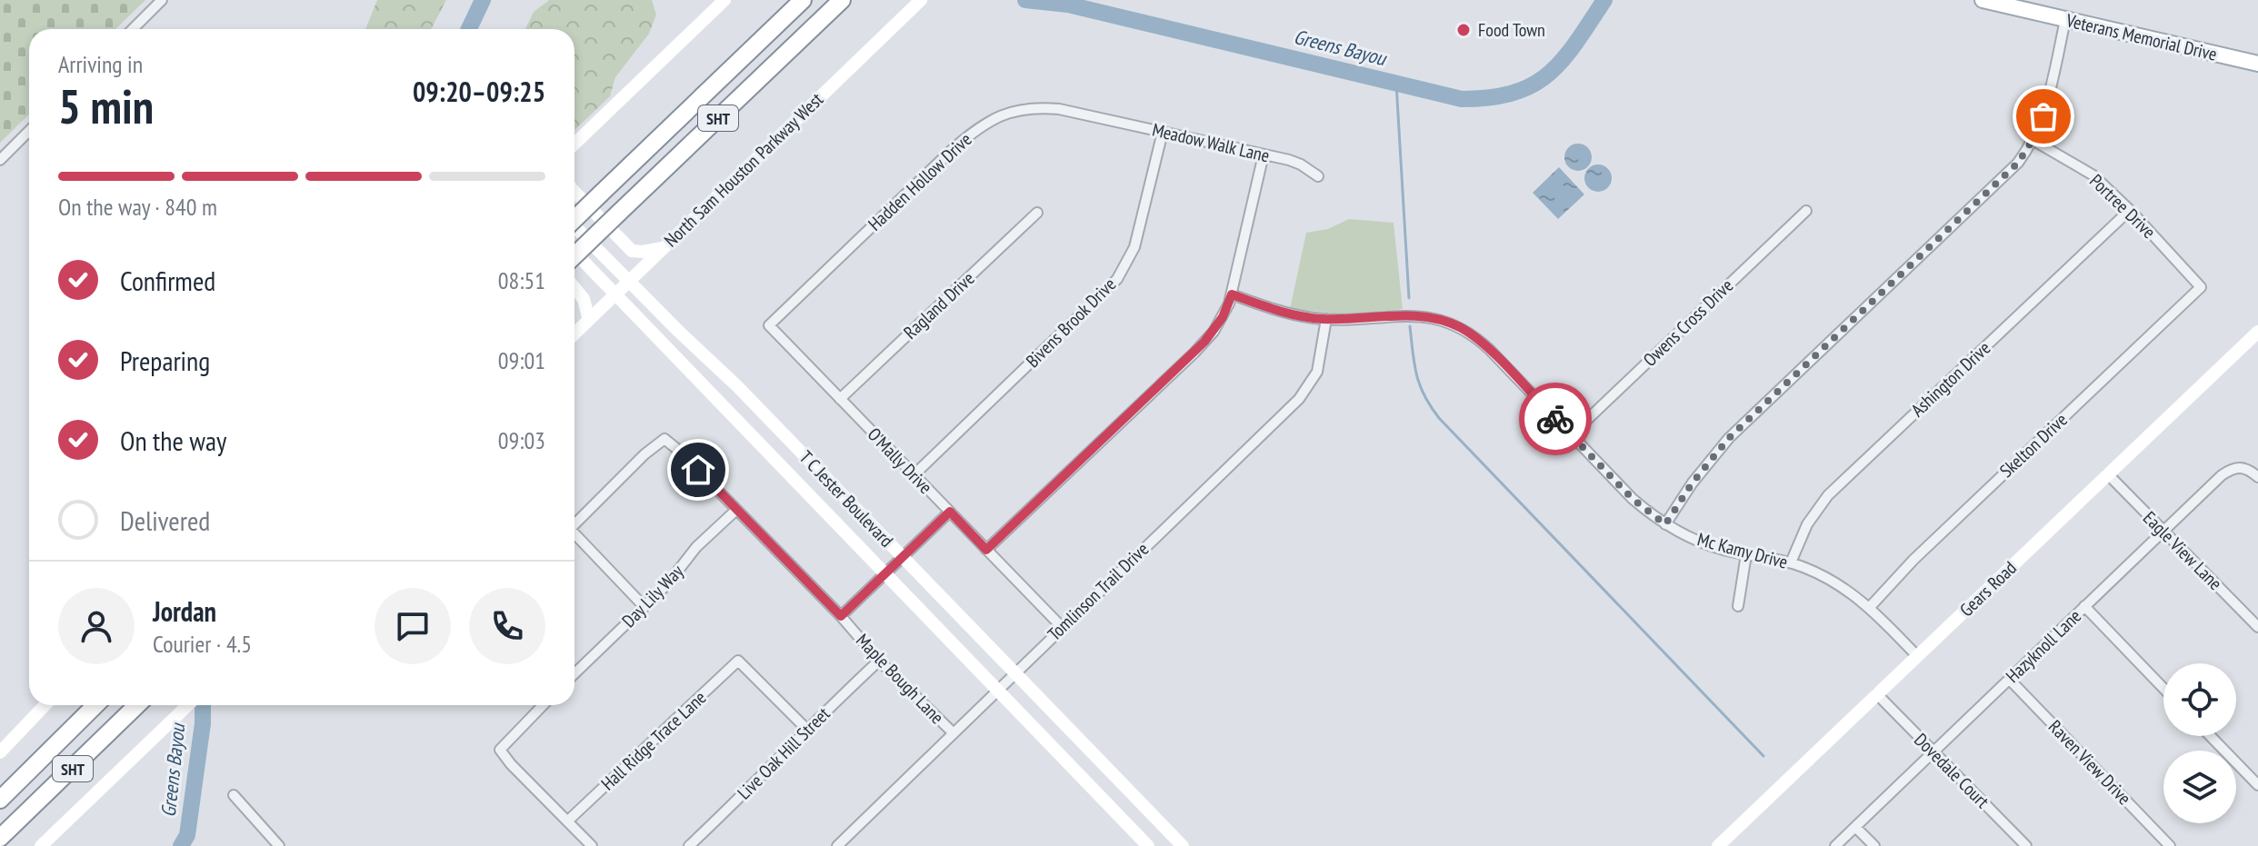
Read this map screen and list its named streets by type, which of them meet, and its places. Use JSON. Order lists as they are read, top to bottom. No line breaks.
{"streets":{"highway":["SHT"],"main road":["Veterans Memorial Drive","North Sam Houston Parkway West","T C Jester Boulevard","Gears Road"],"street":["Meadow Walk Lane","Hadden Hollow Drive","Portree Drive","Ragland Drive","Bivens Brook Drive","Owens Cross Drive","Ashington Drive","Skelton Drive","O'Mally Drive","Mc Kamy Drive","Eagle View Lane","Tomlinson Trail Drive","Day Lily Way","Hazyknoll Lane","Maple Bough Lane","Hall Ridge Trace Lane","Live Oak Hill Street","Raven View Drive","Dovedale Court"]},"crossings":[["Meadow Walk Lane","Hadden Hollow Drive"],["Meadow Walk Lane","Bivens Brook Drive"],["North Sam Houston Parkway West","T C Jester Boulevard"],["Hadden Hollow Drive","O'Mally Drive"],["Portree Drive","Ashington Drive"],["Portree Drive","Skelton Drive"],["Ragland Drive","O'Mally Drive"],["Bivens Brook Drive","O'Mally Drive"],["Owens Cross Drive","Mc Kamy Drive"],["Ashington Drive","Mc Kamy Drive"],["Skelton Drive","Mc Kamy Drive"],["O'Mally Drive","Tomlinson Trail Drive"],["T C Jester Boulevard","Tomlinson Trail Drive"],["Mc Kamy Drive","Gears Road"],["Mc Kamy Drive","Tomlinson Trail Drive"],["Eagle View Lane","Gears Road"],["Eagle View Lane","Hazyknoll Lane"],["Gears Road","Dovedale Court"],["Tomlinson Trail Drive","Maple Bough Lane"],["Day Lily Way","Maple Bough Lane"],["Hazyknoll Lane","Raven View Drive"],["Hazyknoll Lane","Dovedale Court"],["Maple Bough Lane","Live Oak Hill Street"],["Hall Ridge Trace Lane","Live Oak Hill Street"]],"water":["Greens Bayou"],"places":["Food Town"],"page":{"heading":["5 min","Arriving in","09:20–09:25"],"panel":["Jordan","Courier · 4.5"],"bar":"On the way · 840 m","list":[["Confirmed","08:51"],["Preparing","09:01"],["On the way","09:03"],"Delivered"]}}
